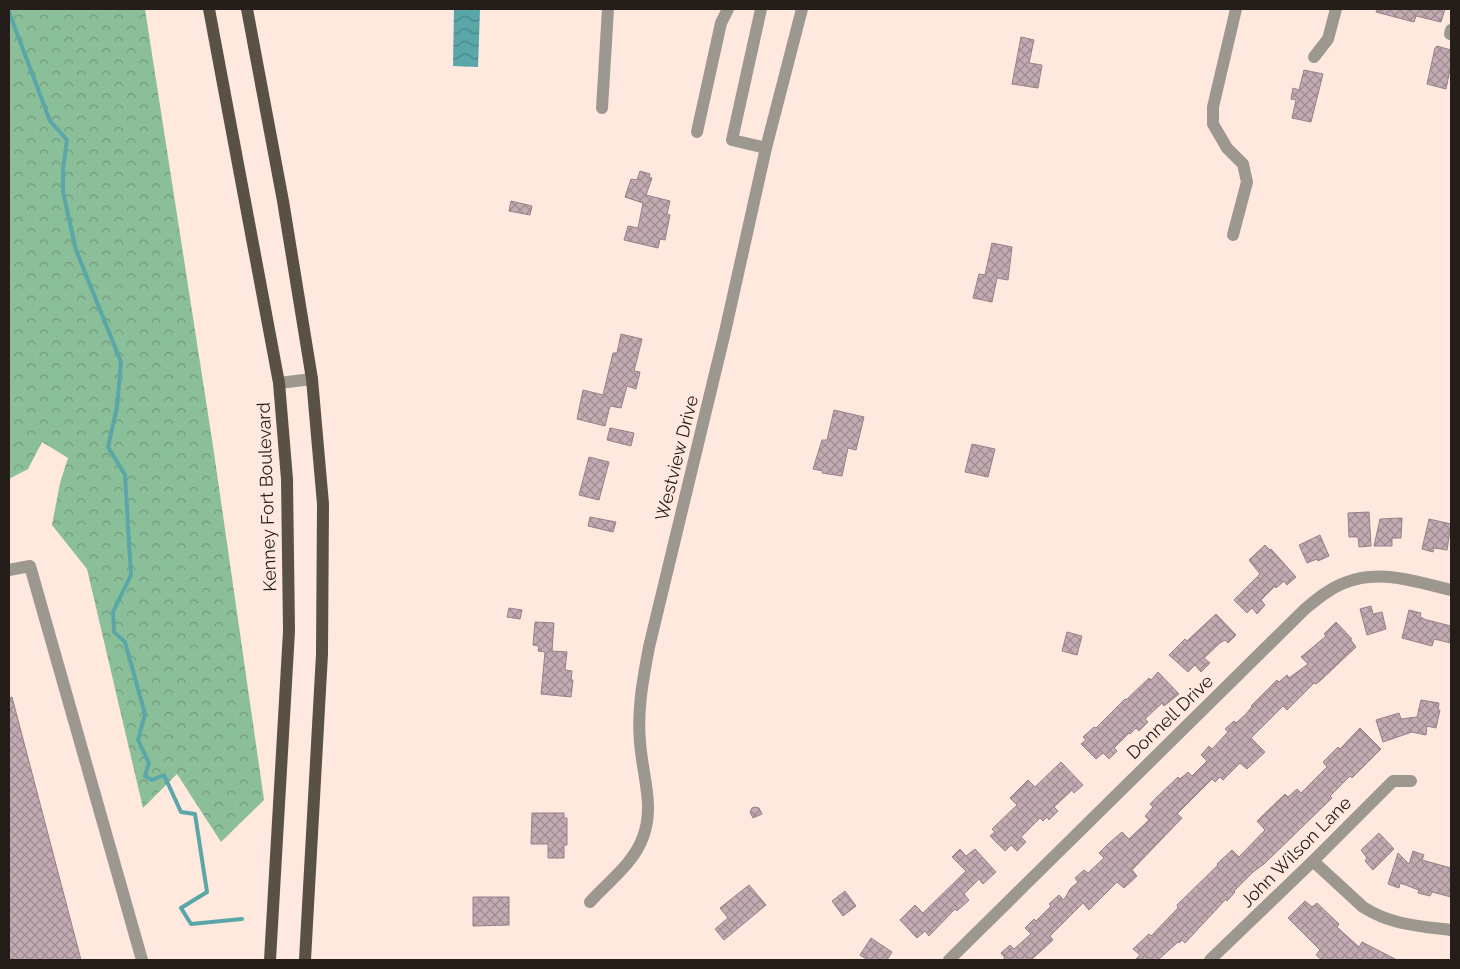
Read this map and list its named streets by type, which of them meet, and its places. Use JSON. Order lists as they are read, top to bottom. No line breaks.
{"streets":{"main road":["Kenney Fort Boulevard"],"street":["Westview Drive","Donnell Drive","John Wilson Lane"]}}
